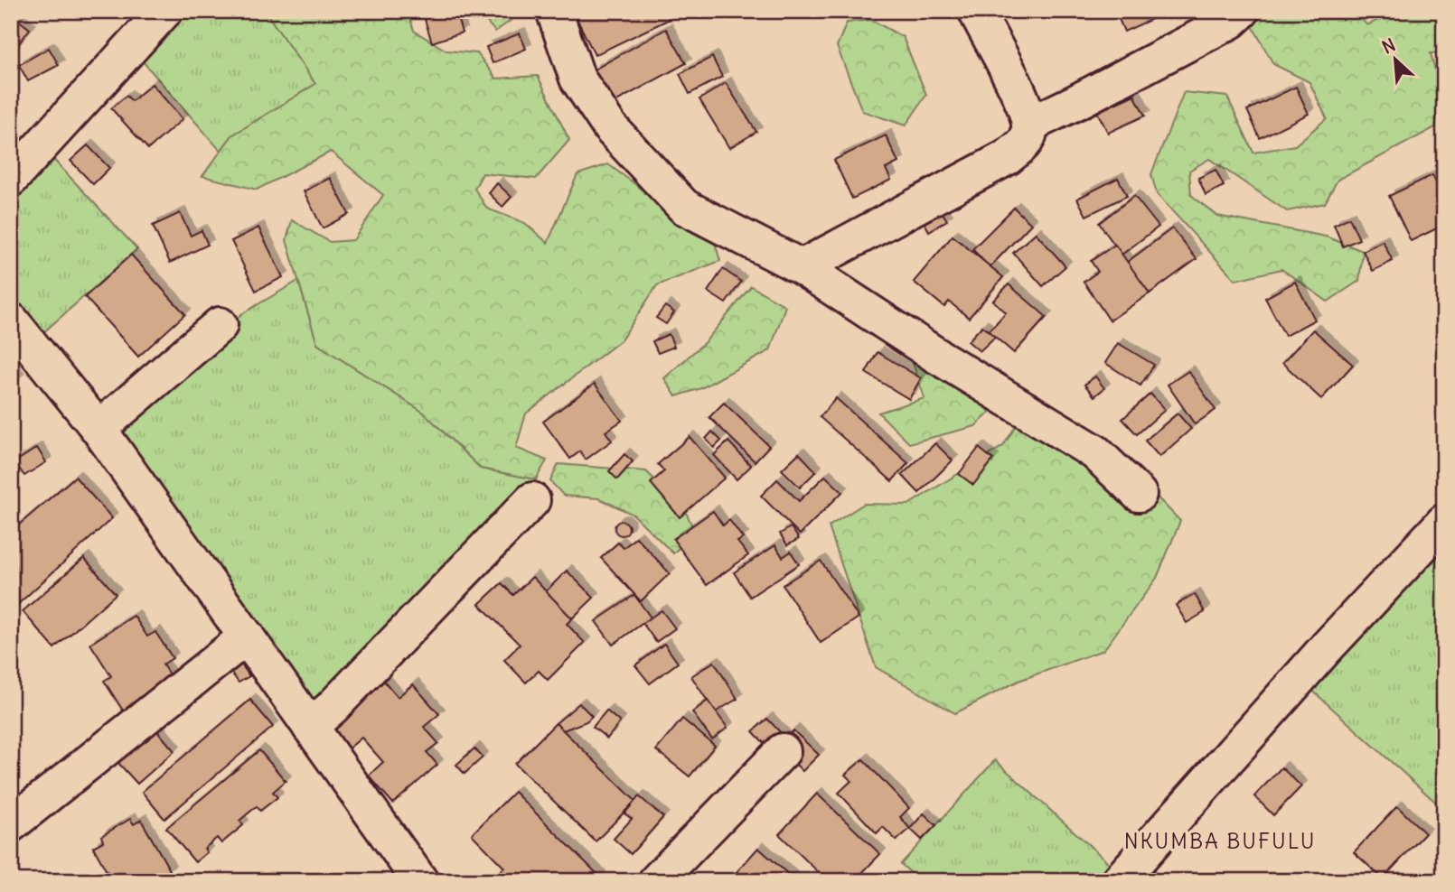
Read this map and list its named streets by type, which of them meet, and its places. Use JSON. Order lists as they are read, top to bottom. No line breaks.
{"districts":["NKUMBA BUFULU"],"north":"top left"}
